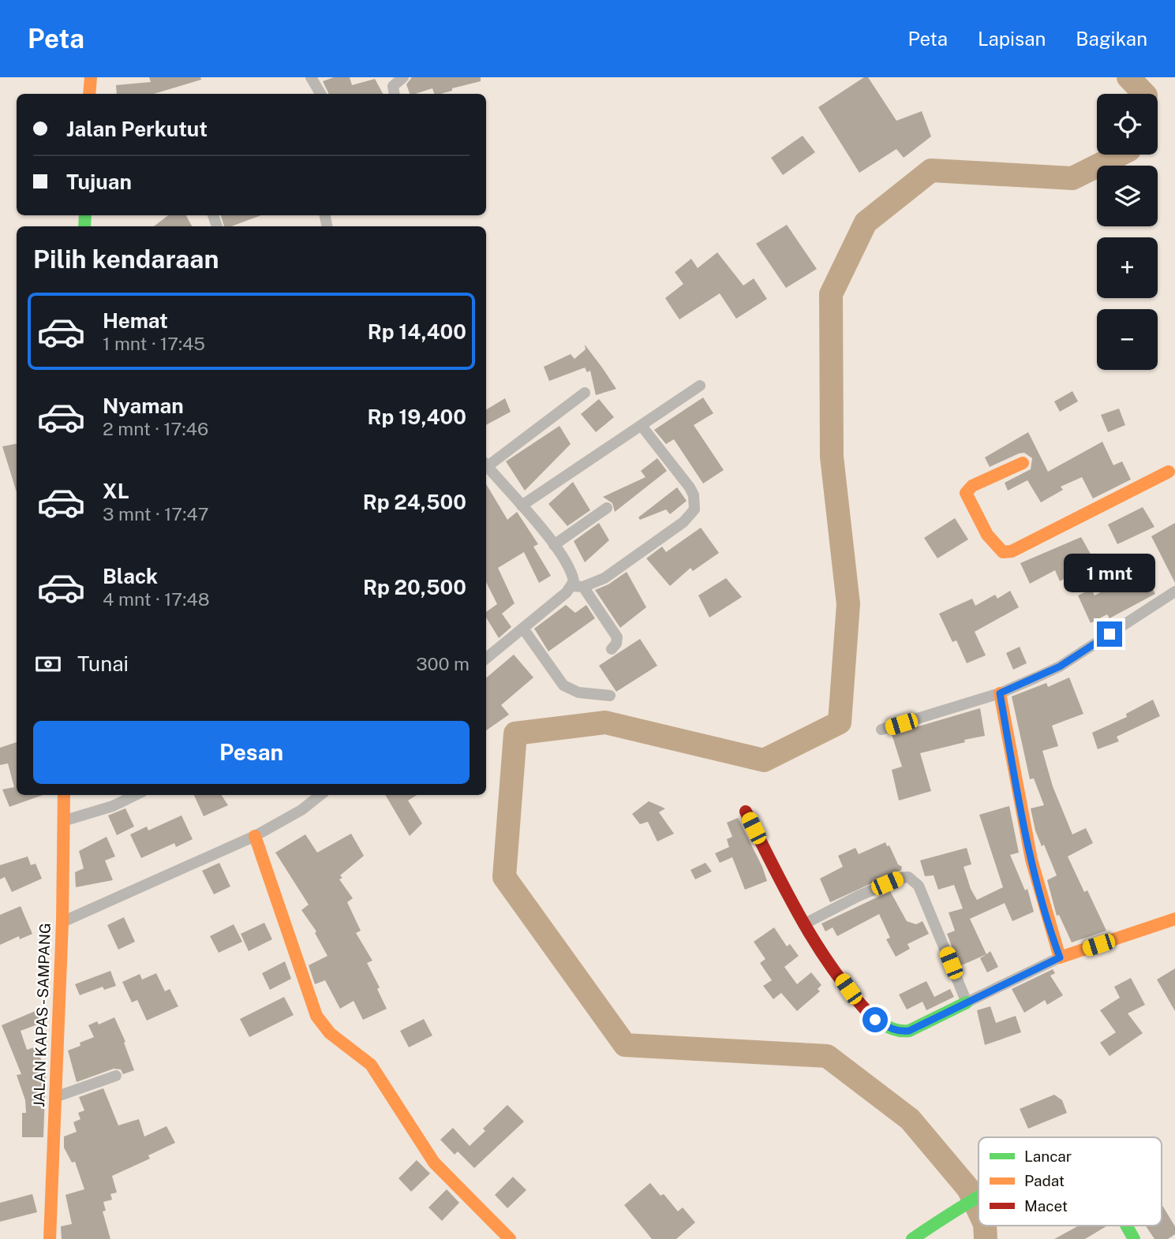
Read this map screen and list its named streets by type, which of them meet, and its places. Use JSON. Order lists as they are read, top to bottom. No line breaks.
{"streets":{"street":["JALAN KAPAS - SAMPANG"]},"legend":["Lancar","Padat","Macet"],"page":{"header":"Peta","nav":["Peta","Lapisan","Bagikan"],"map_buttons":["+","−"],"banner":["Jalan Perkutut","Tujuan"],"heading":"Pilih kendaraan","list":[{"name":"Hemat","note":"1 mnt · 17:45","value":"Rp 14,400"},{"name":"Nyaman","note":"2 mnt · 17:46","value":"Rp 19,400"},{"name":"XL","note":"3 mnt · 17:47","value":"Rp 24,500"},{"name":"Black","note":"4 mnt · 17:48","value":"Rp 20,500"}],"bubble":"1 mnt","pay":["Tunai","300 m"],"buttons":"Pesan"}}
